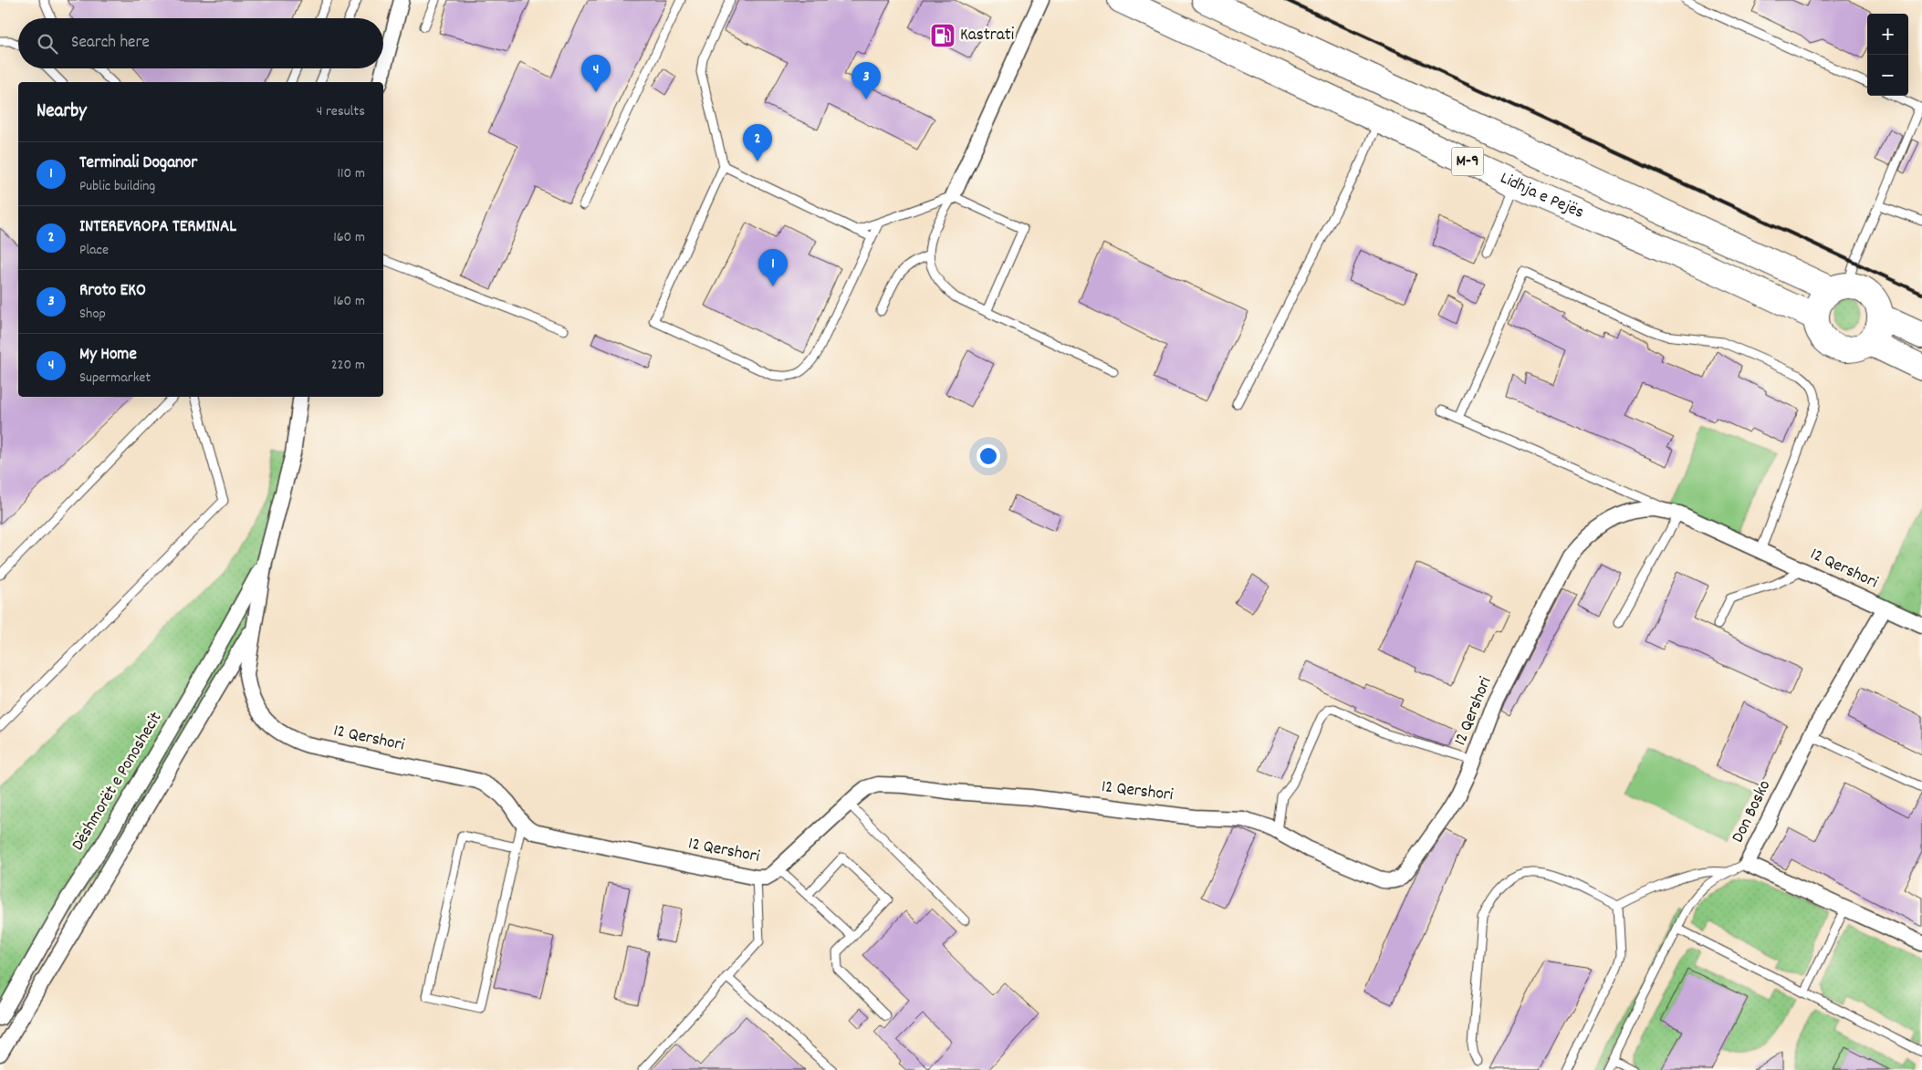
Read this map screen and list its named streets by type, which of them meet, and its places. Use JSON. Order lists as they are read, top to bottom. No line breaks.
{"streets":{"highway":["M-9","Lidhja e Pejës"],"street":["12 Qershori","Dëshmorët e Ponoshecit","Don Bosko"]},"crossings":[["12 Qershori","Dëshmorët e Ponoshecit"],["12 Qershori","Don Bosko"]],"places":{"fuel station":["Kastrati"]},"page":{"map_buttons":["+","−"],"search":"Search here","pins":["4","3","2","1"],"heading":["Nearby","4 results"],"list":[{"mark":"1","name":"Terminali Doganor","note":"Public building","value":"110 m"},{"mark":"2","name":"INTEREVROPA TERMINAL","note":"Place","value":"160 m"},{"mark":"3","name":"Rroto EKO","note":"Shop","value":"160 m"},{"mark":"4","name":"My Home","note":"Supermarket","value":"220 m"}]}}
